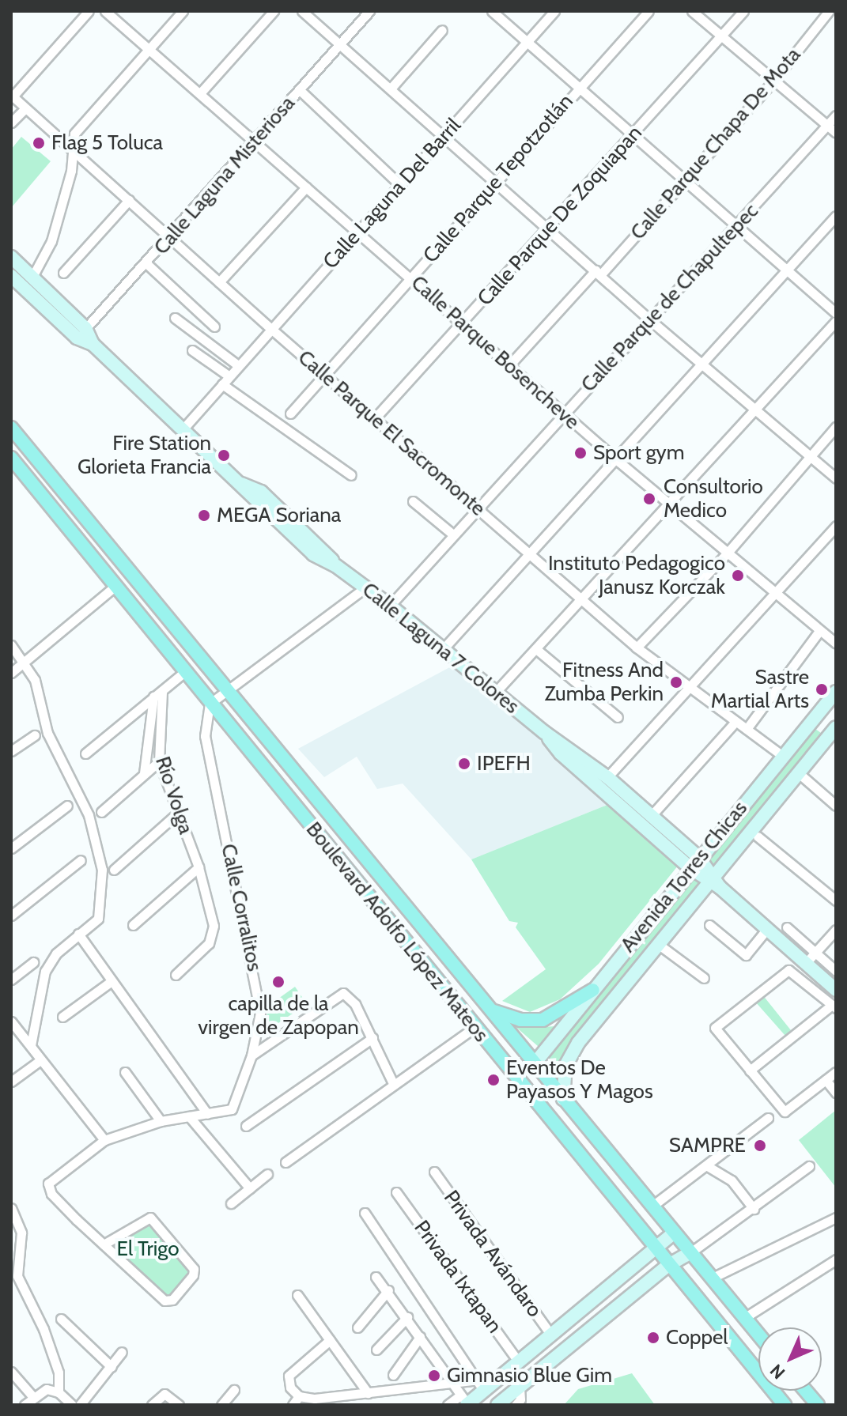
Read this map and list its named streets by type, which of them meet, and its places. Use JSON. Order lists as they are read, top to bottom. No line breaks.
{"streets":{"main road":["Calle Laguna 7 Colores","Avenida Torres Chicas","Boulevard Adolfo López Mateos"],"street":["Calle Parque Chapa De Mota","Calle Laguna Misteriosa","Calle Parque Tepotzotlán","Calle Laguna Del Barril","Calle Parque De Zoquiapan","Calle Parque de Chapultepec","Calle Parque Bosencheve","Calle Parque El Sacromonte","Río Volga","Calle Corralitos","Privada Avándaro","Privada Ixtapan"]},"crossings":[["Calle Parque Chapa De Mota","Calle Parque Bosencheve"],["Calle Laguna Misteriosa","Calle Parque Bosencheve"],["Calle Laguna Misteriosa","Calle Parque El Sacromonte"],["Calle Laguna Misteriosa","Calle Laguna 7 Colores"],["Calle Parque Tepotzotlán","Calle Parque Bosencheve"],["Calle Parque Tepotzotlán","Calle Parque El Sacromonte"],["Calle Laguna Del Barril","Calle Parque Bosencheve"],["Calle Laguna Del Barril","Calle Parque El Sacromonte"],["Calle Laguna Del Barril","Calle Laguna 7 Colores"],["Calle Parque De Zoquiapan","Calle Parque Bosencheve"],["Calle Parque De Zoquiapan","Calle Parque El Sacromonte"],["Calle Parque de Chapultepec","Calle Parque Bosencheve"],["Calle Parque de Chapultepec","Calle Parque El Sacromonte"],["Calle Parque de Chapultepec","Calle Laguna 7 Colores"],["Calle Parque El Sacromonte","Avenida Torres Chicas"],["Calle Laguna 7 Colores","Avenida Torres Chicas"],["Avenida Torres Chicas","Boulevard Adolfo López Mateos"],["Calle Corralitos","Boulevard Adolfo López Mateos"]],"parks":["El Trigo"],"places":["Flag 5 Toluca","Sport gym","Fire Station Glorieta Francia","Consultorio Medico","MEGA Soriana","Instituto Pedagogico Janusz Korczak","Fitness And Zumba Perkin","Sastre Martial Arts","IPEFH","capilla de la virgen de Zapopan","Eventos De Payasos Y Magos","SAMPRE","Coppel","Gimnasio Blue Gim"],"north":"bottom left"}
